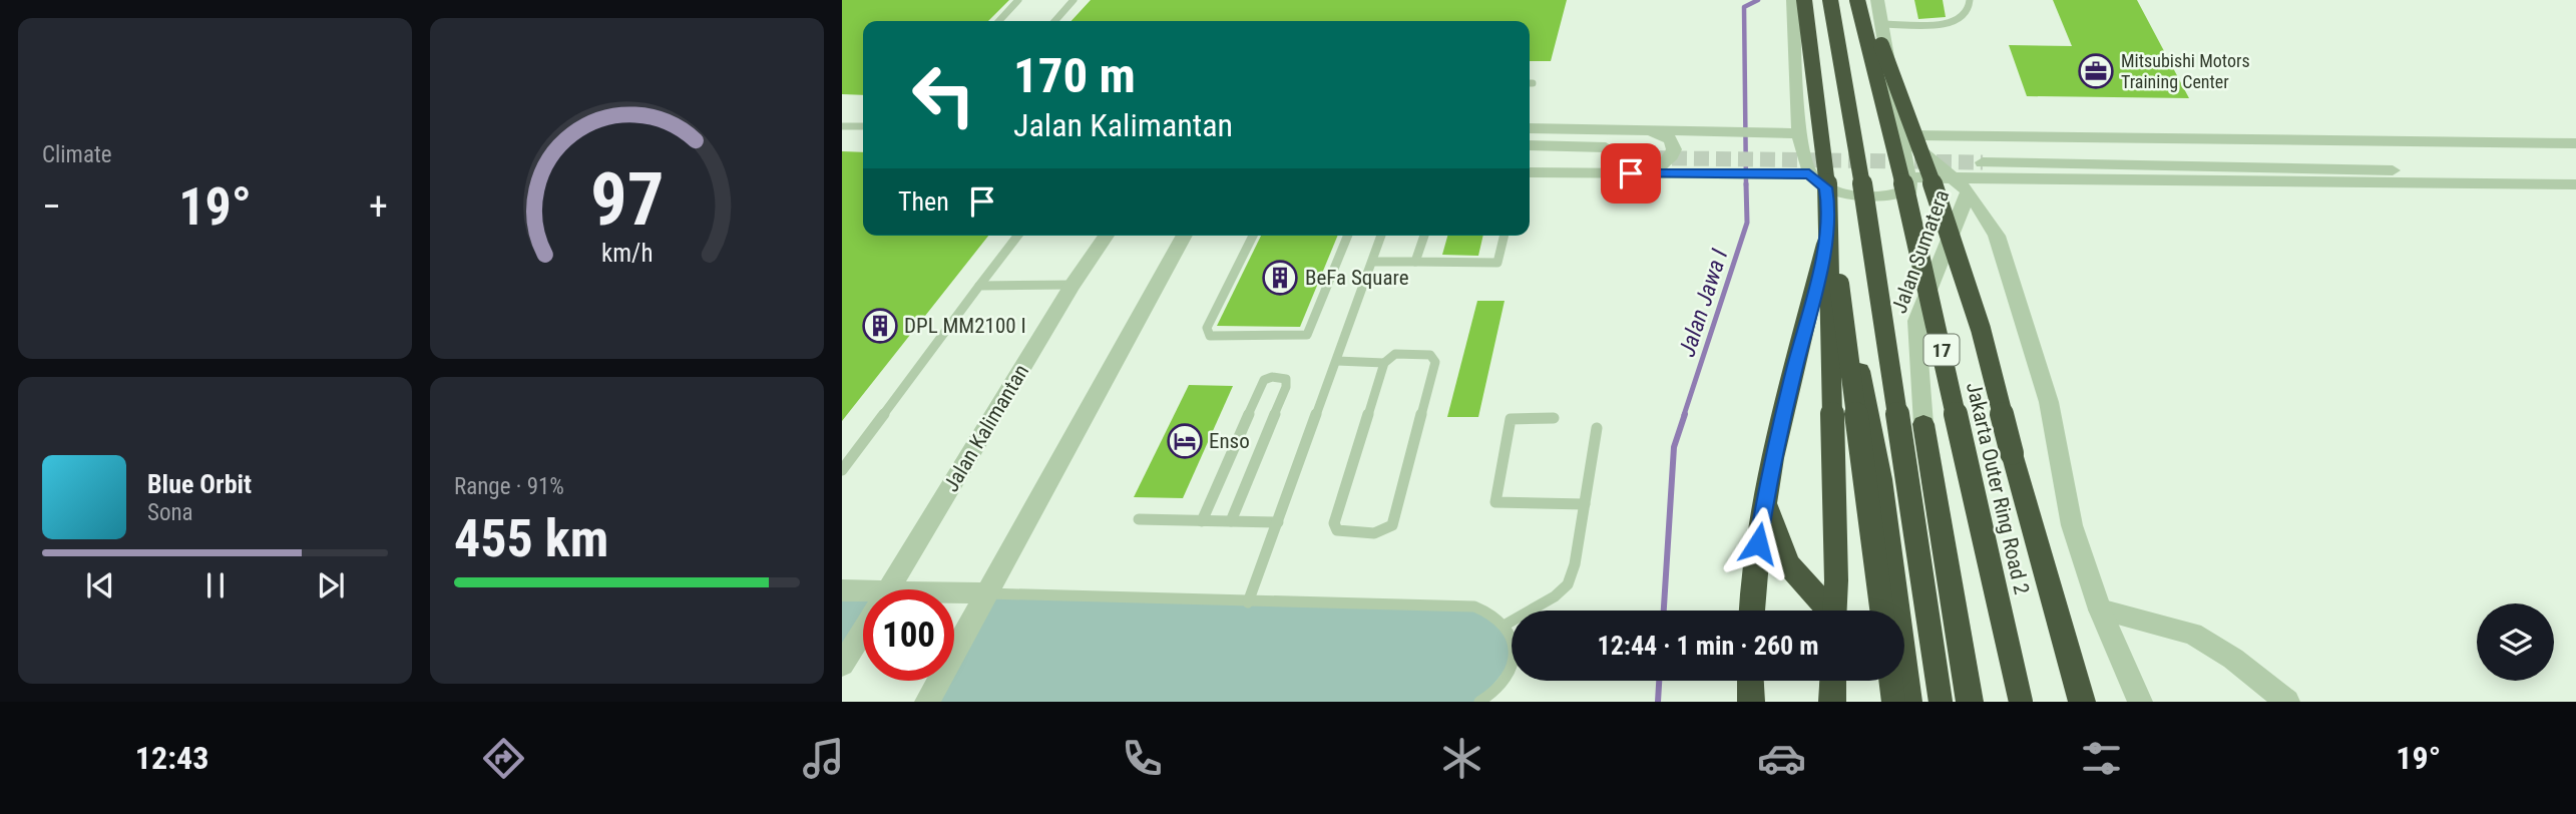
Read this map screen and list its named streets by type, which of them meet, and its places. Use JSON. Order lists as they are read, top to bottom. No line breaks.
{"streets":{"highway":["17","Jakarta Outer Ring Road 2"],"street":["Jalan Sumatera","Jalan Kalimantan"]},"water":["Jalan Jawa I"],"places":{"office":["Mitsubishi Motors Training Center"],"building":["BeFa Square","DPL MM2100 I"],"hotel":["Enso"]},"page":{"tile":["Climate",["Range · 91%","455 km"]],"turn":["170 m","Jalan Kalimantan"],"then":"Then","heat":["−","19°","+"],"song":["Blue Orbit","Sona"],"limit":"100","trip":"12:44 · 1 min · 260 m","tabs":["12:43","19°"],"gauge":["97","km/h"]}}
